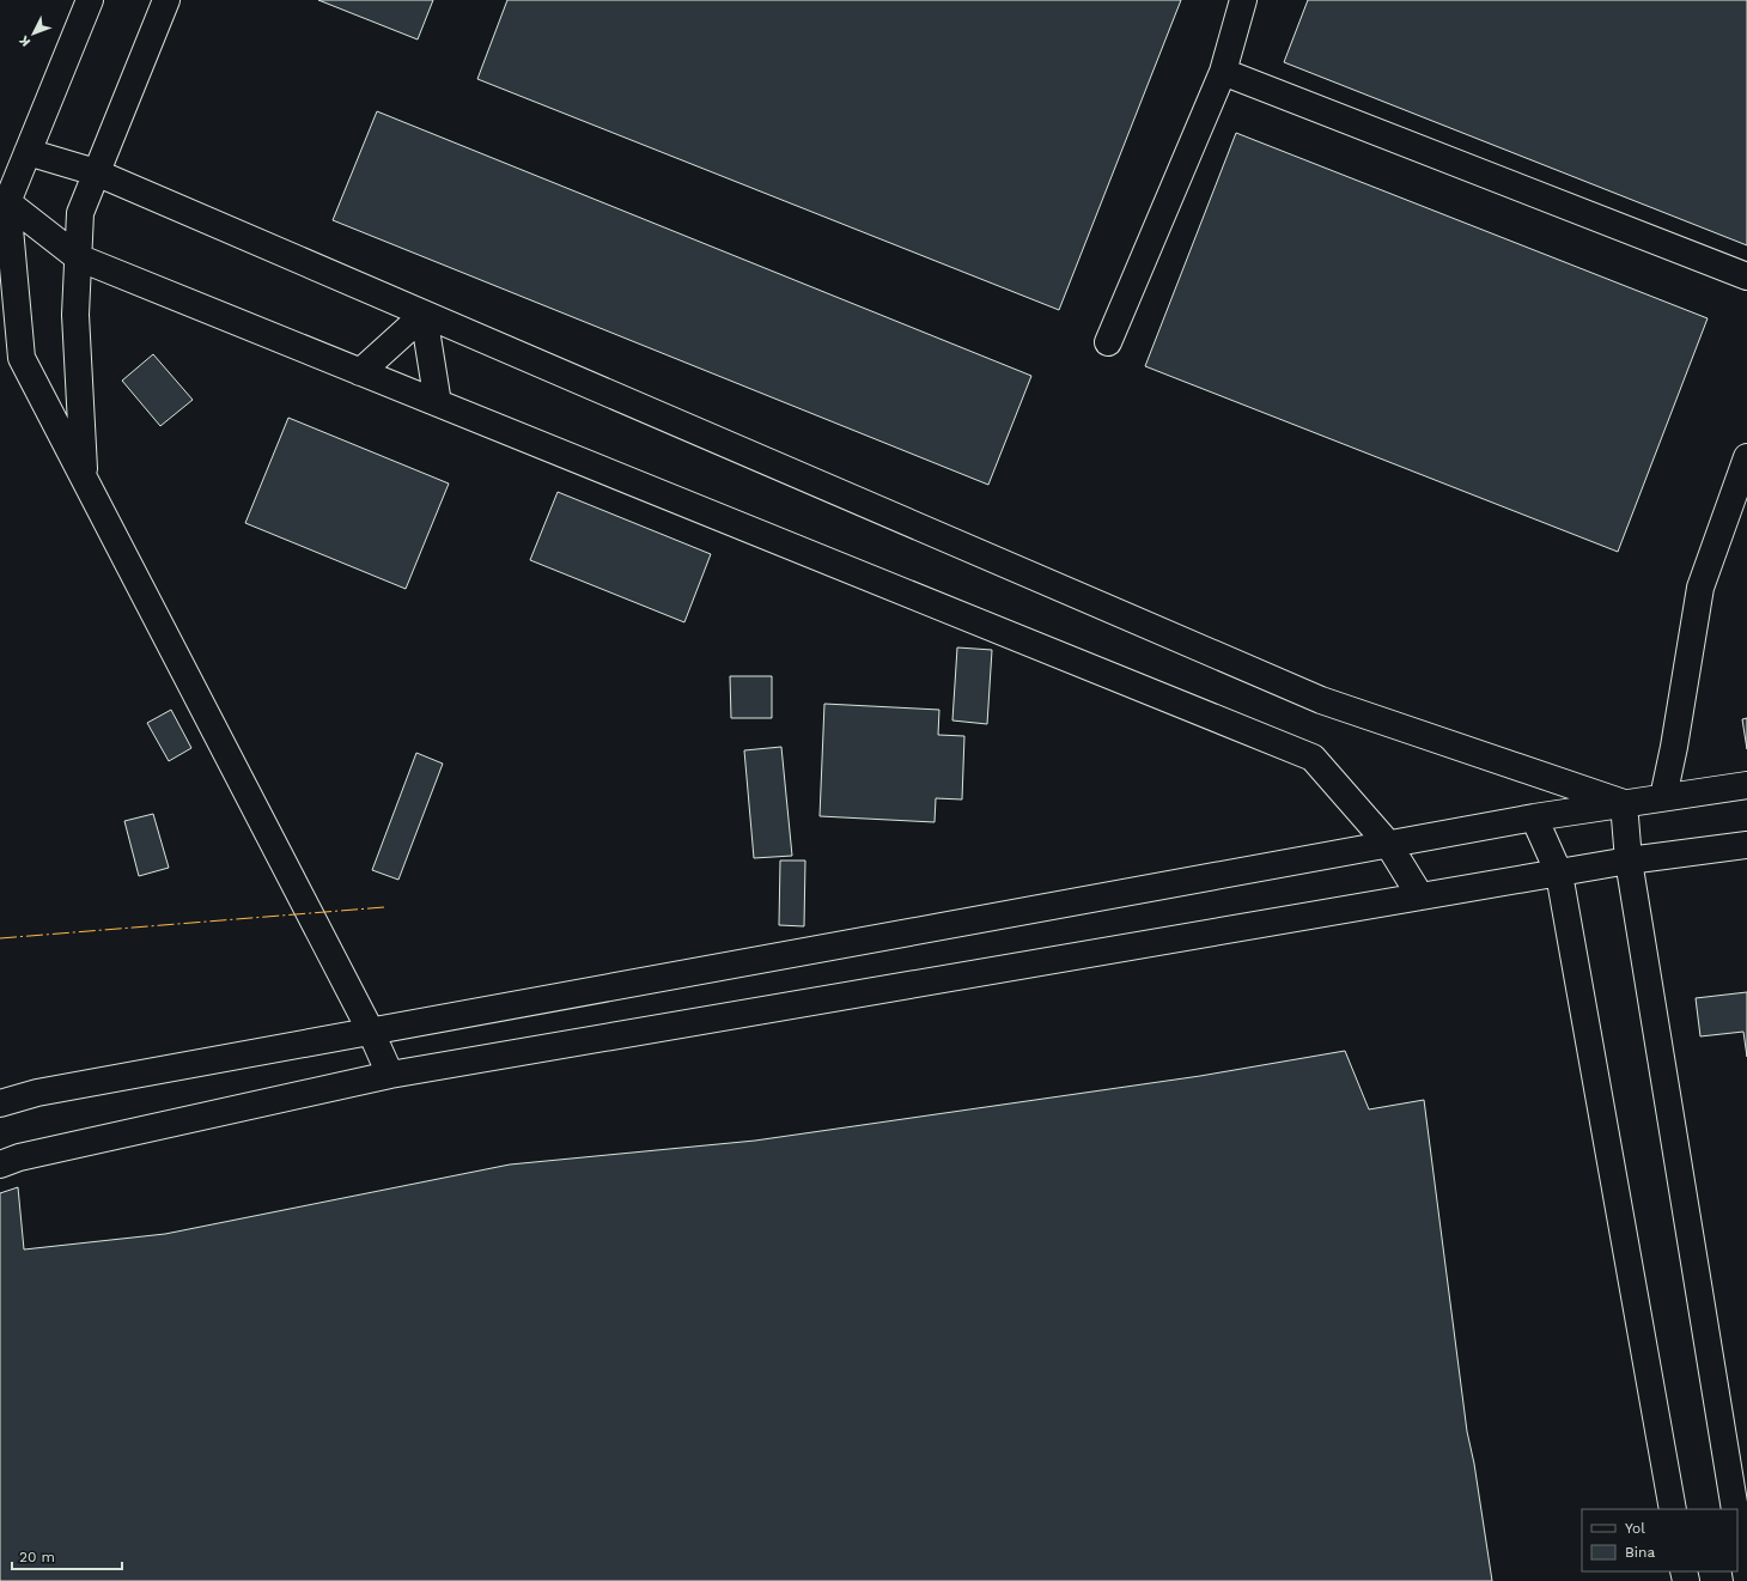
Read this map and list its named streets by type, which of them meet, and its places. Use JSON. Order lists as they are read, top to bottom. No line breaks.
{"legend":["Yol","Bina"],"scale_bar":"20 m","north":"bottom left"}
